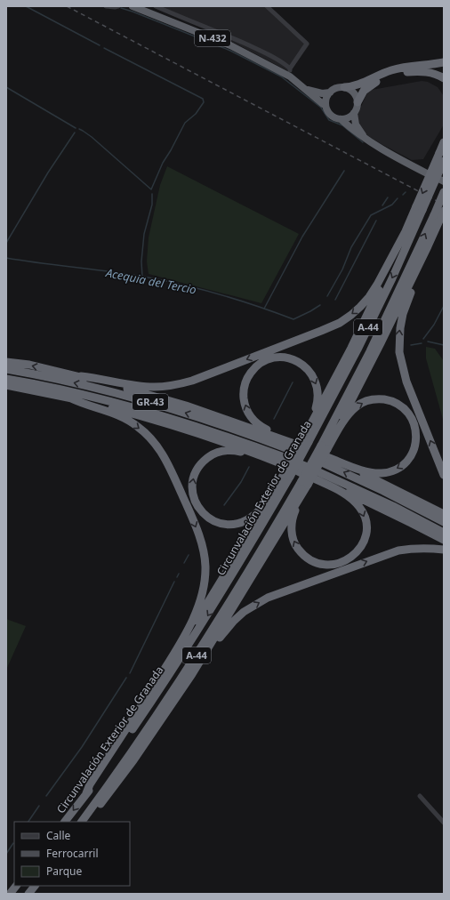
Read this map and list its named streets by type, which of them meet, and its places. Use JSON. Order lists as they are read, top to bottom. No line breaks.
{"streets":{"highway":["N-432","A-44","GR-43","Circunvalación Exterior de Granada"]},"water":["Acequia del Tercio"],"legend":["Calle","Ferrocarril","Parque"]}
